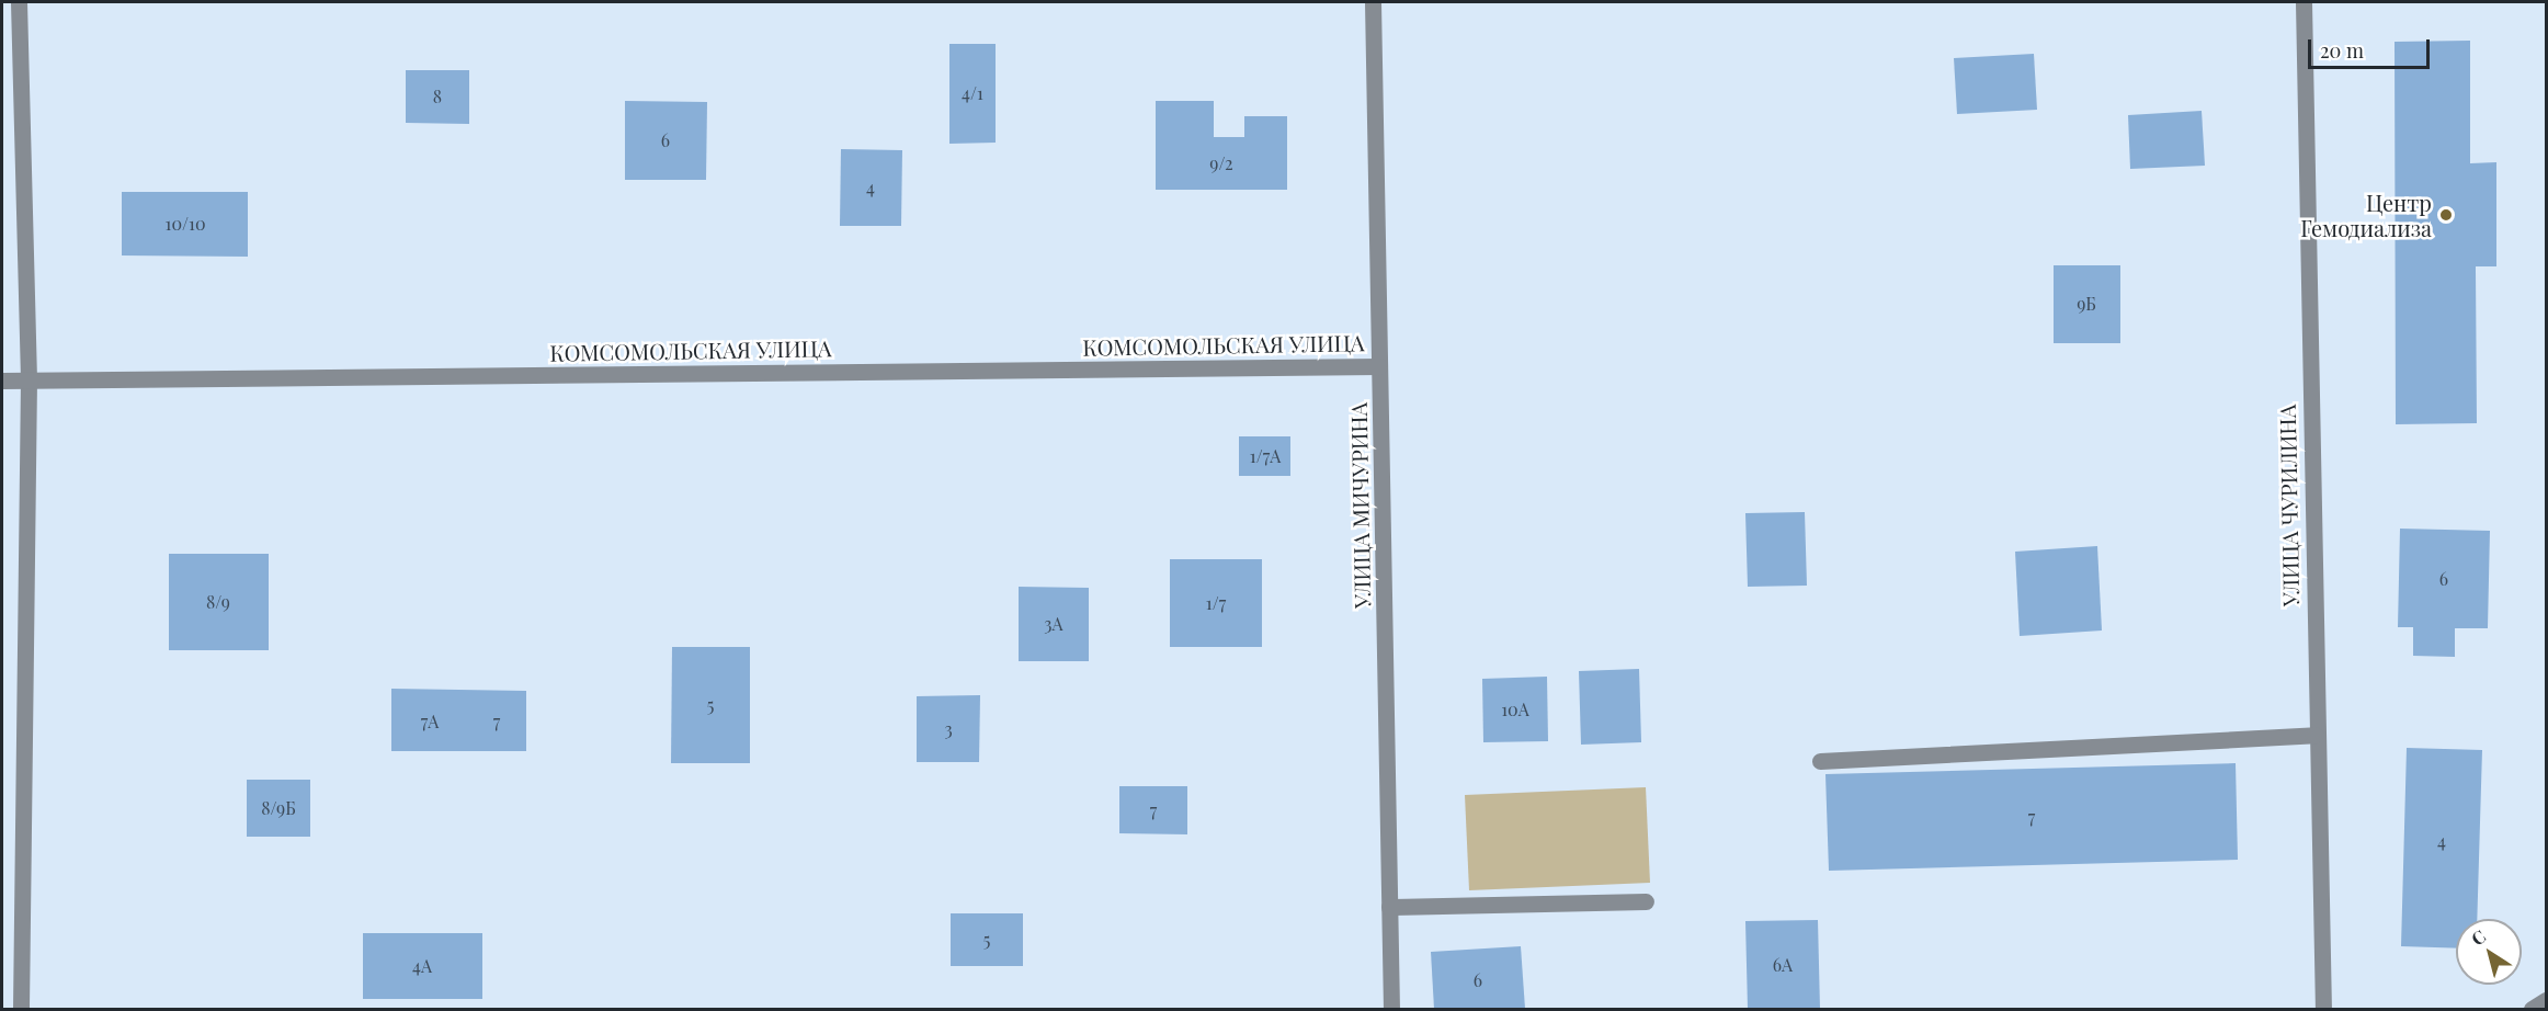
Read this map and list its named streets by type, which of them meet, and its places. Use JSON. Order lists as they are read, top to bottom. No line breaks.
{"streets":{"street":["КОМСОМОЛЬСКАЯ УЛИЦА","УЛИЦА МИЧУРИНА","УЛИЦА ЧУРИЛИНА"]},"crossings":[["КОМСОМОЛЬСКАЯ УЛИЦА","УЛИЦА МИЧУРИНА"]],"places":["Центр Гемодиализа"],"house_numbers":["4/1","8","6","9/2","4","10/10","9Б","1/7А","6","8/9","1/7","3А","5","10А","7А","7","3","8/9Б","7","7","4","5","6А","4А","6"],"scale_bar":"20 m","north":"top left"}
